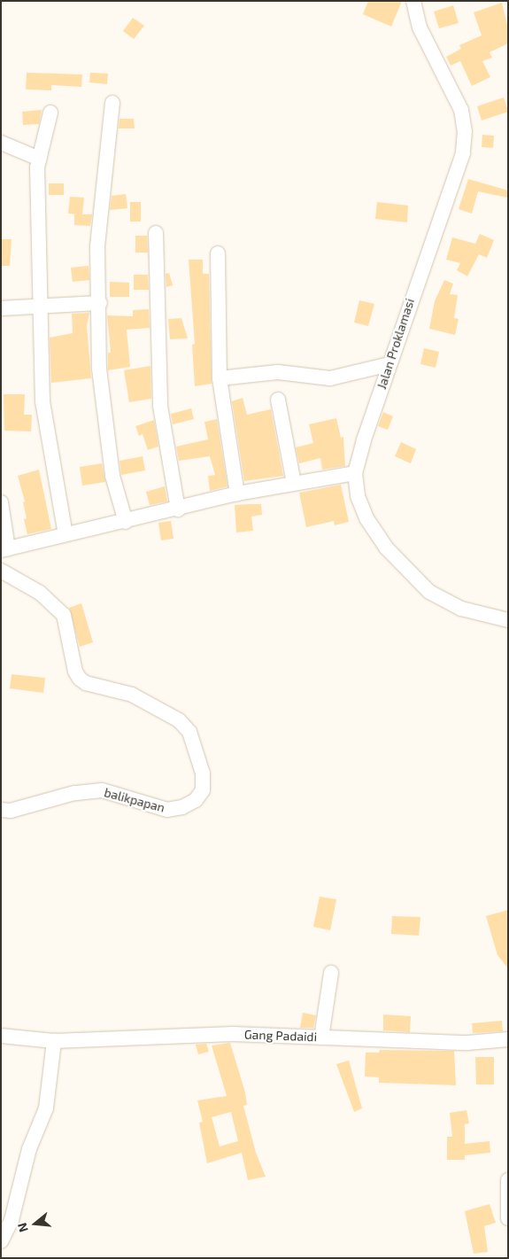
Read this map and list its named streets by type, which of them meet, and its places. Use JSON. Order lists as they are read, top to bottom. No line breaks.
{"streets":{"street":["Jalan Proklamasi","balikpapan","Gang Padaidi"]},"north":"left"}
